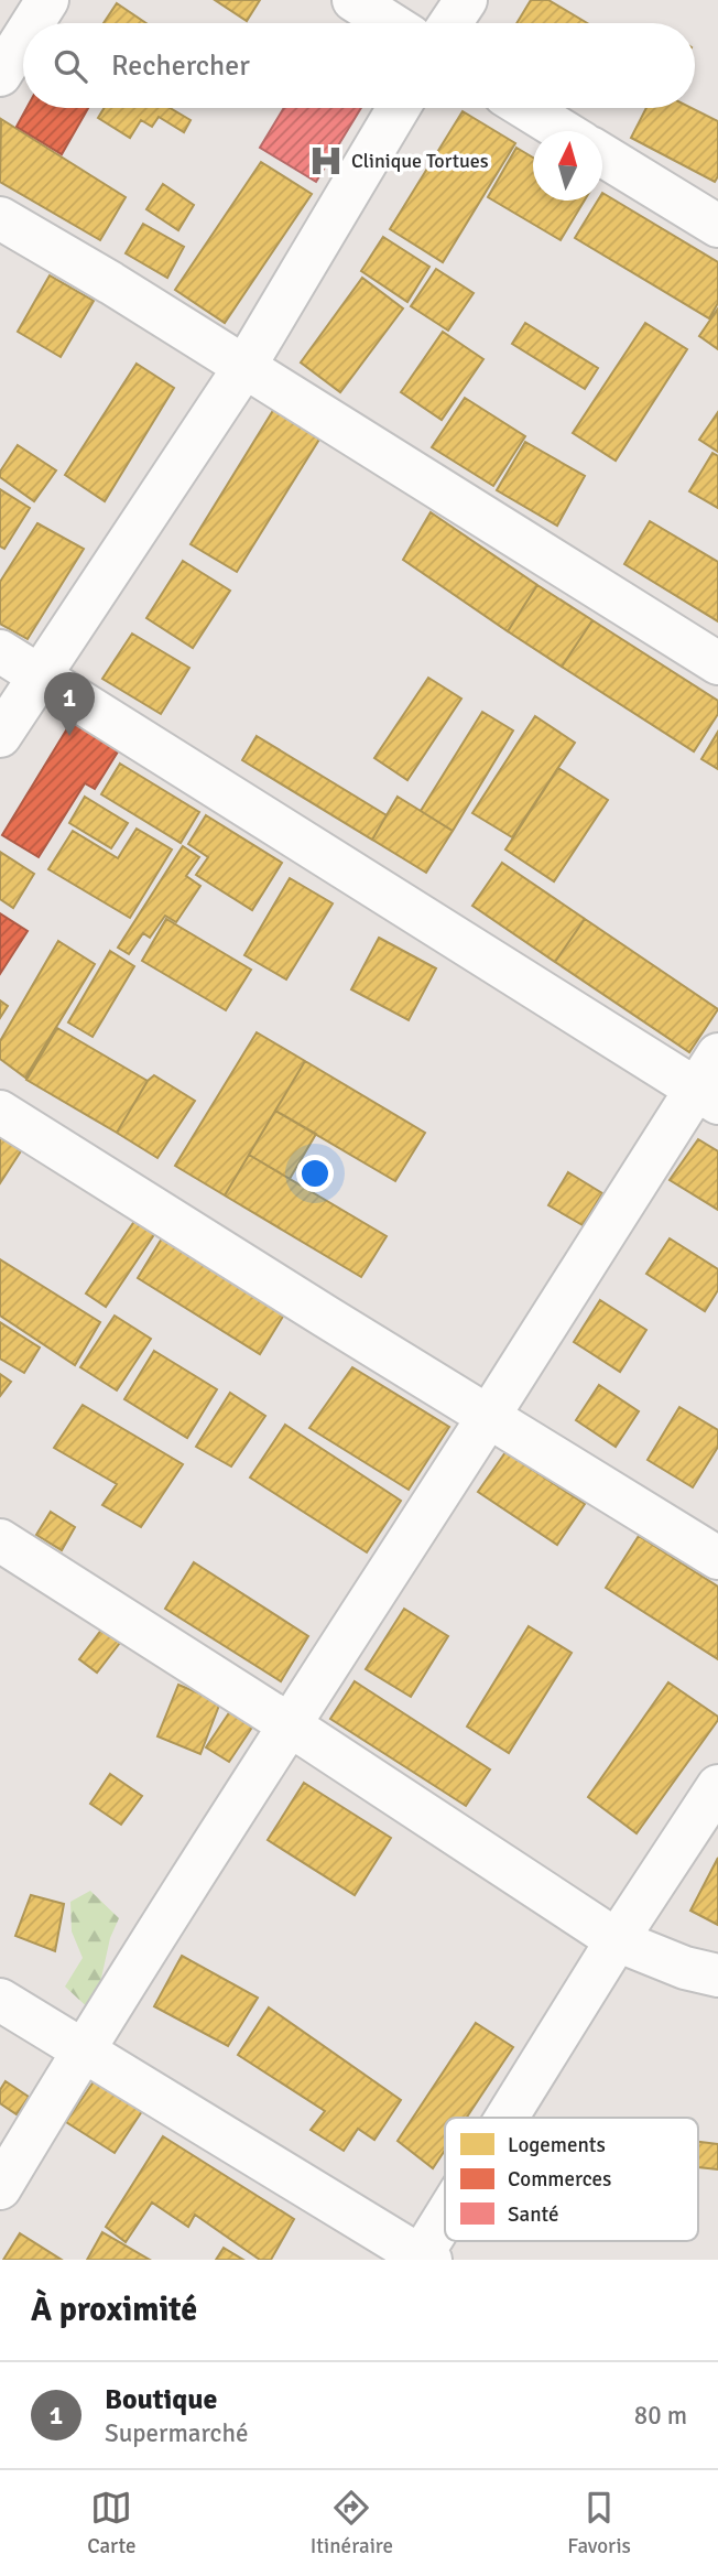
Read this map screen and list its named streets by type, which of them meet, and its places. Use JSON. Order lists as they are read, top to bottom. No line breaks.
{"places":{"hospital":["Clinique Tortues"]},"legend":["Logements","Commerces","Santé"],"north":"top","page":{"search":"Rechercher","pins":"1","heading":"À proximité","list":[{"mark":"1","name":"Boutique","note":"Supermarché","value":"80 m"}],"nav":["Carte","Itinéraire","Favoris"]}}
